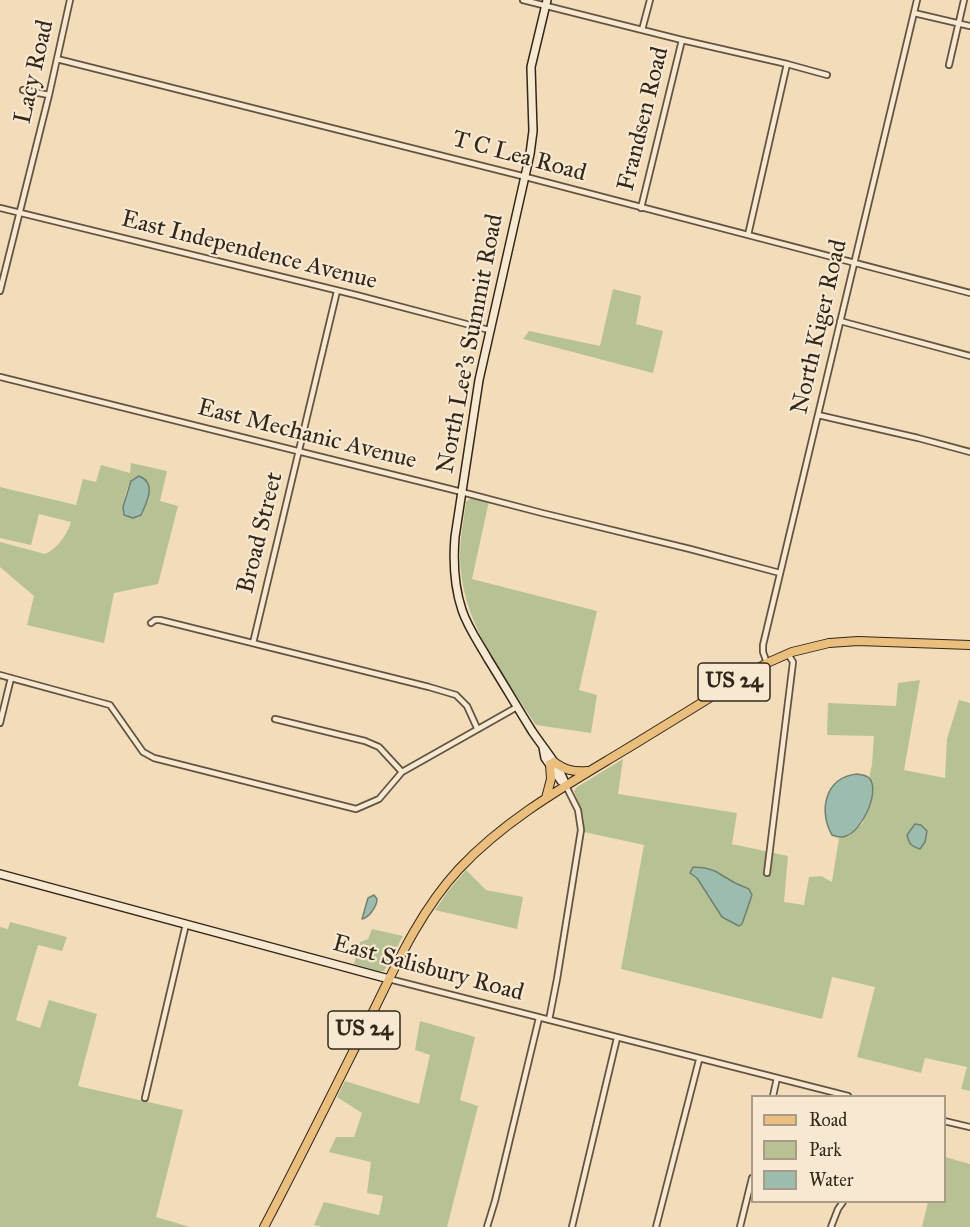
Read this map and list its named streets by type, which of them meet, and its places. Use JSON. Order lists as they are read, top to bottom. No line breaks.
{"streets":{"main road":["North Lee's Summit Road","US 24","East Salisbury Road"],"street":["Lacy Road","Frandsen Road","T C Lea Road","East Independence Avenue","North Kiger Road","East Mechanic Avenue","Broad Street"]},"crossings":[["Lacy Road","T C Lea Road"],["Lacy Road","East Independence Avenue"],["Frandsen Road","T C Lea Road"],["T C Lea Road","North Kiger Road"],["T C Lea Road","North Lee's Summit Road"],["East Independence Avenue","North Lee's Summit Road"],["East Independence Avenue","Broad Street"],["North Kiger Road","East Mechanic Avenue"],["North Kiger Road","US 24"],["North Lee's Summit Road","East Mechanic Avenue"],["North Lee's Summit Road","US 24"],["East Mechanic Avenue","Broad Street"],["US 24","East Salisbury Road"]],"legend":["Road","Park","Water"]}
